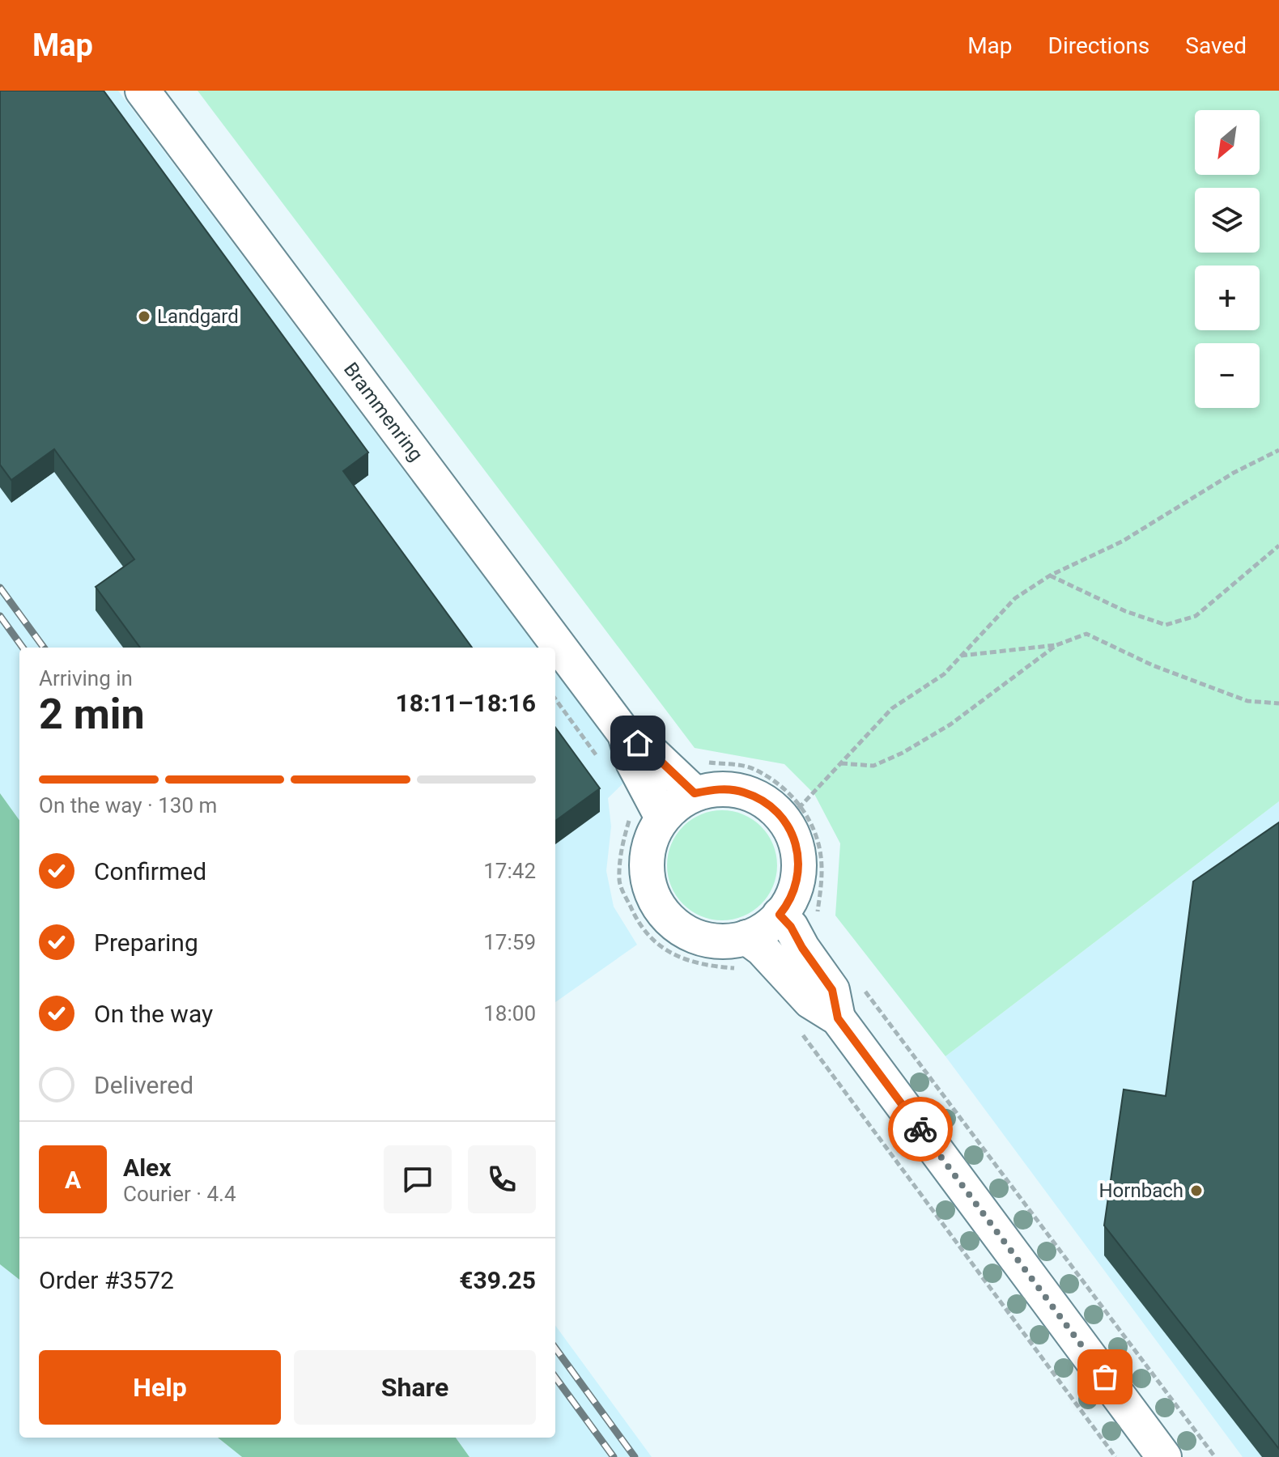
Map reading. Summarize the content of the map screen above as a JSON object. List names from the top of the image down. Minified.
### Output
{"streets":{"street":["Brammenring"]},"places":["Landgard","Hornbach"],"north":"bottom left","page":{"header":"Map","nav":["Map","Directions","Saved"],"map_buttons":["+","−"],"heading":["2 min","Arriving in","18:11–18:16"],"panel":["Alex","Courier · 4.4","Order #3572","€39.25"],"bar":"On the way · 130 m","list":[["Confirmed","17:42"],["Preparing","17:59"],["On the way","18:00"],"Delivered"],"round":"A","buttons":["Help","Share"]}}
